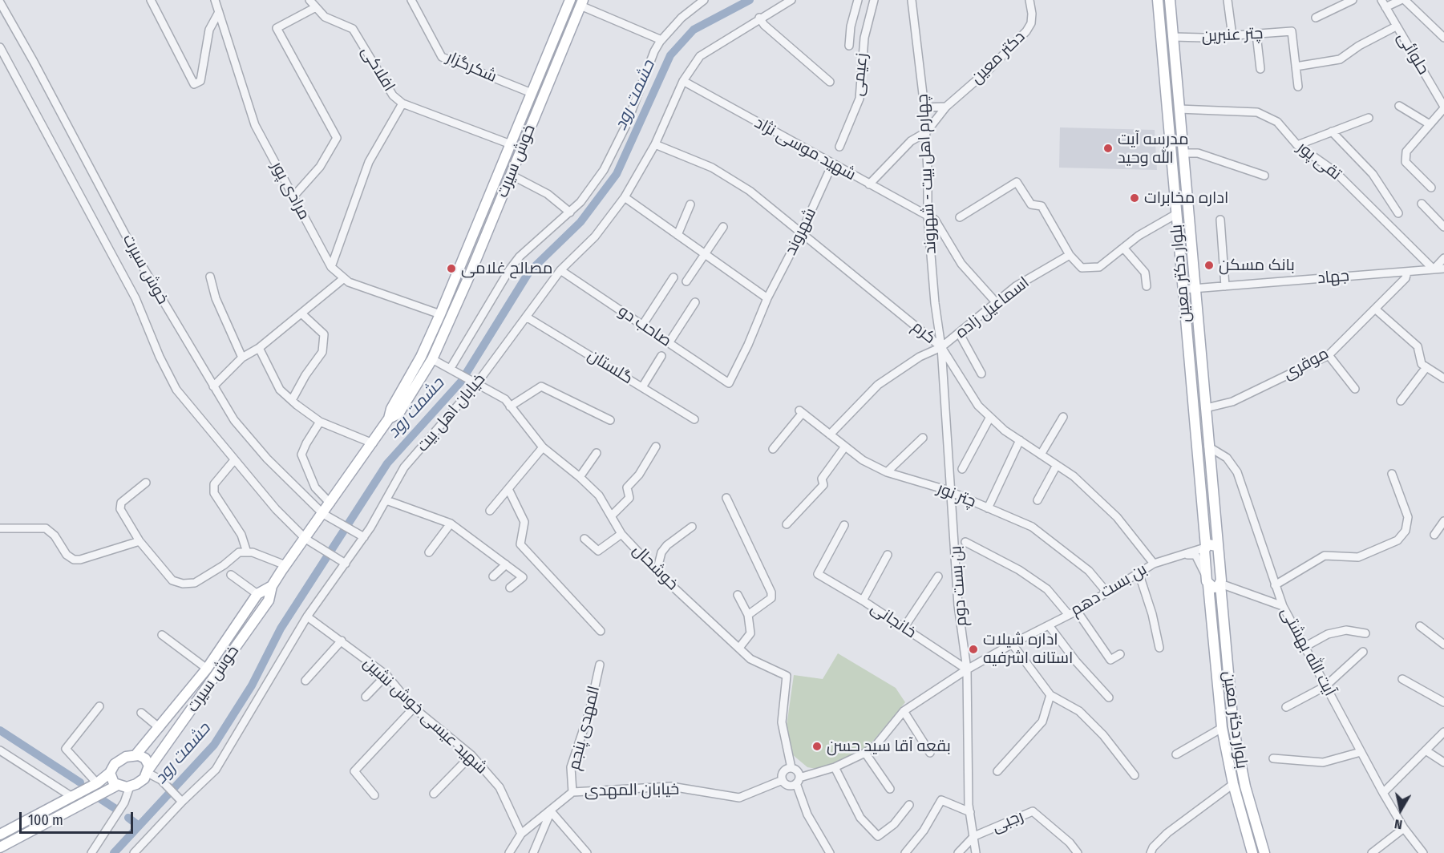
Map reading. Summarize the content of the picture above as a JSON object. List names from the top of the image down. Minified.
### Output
{"streets":{"main road":["خوش سیرت","بلوار دکتر معین"],"street":["چتر عنبرین","حلوائی","دکتر معین","شکرگزار","افلاکی","زعیمی","شهید موسی نژاد","تقی پور","چهارم اهل بیت - شهروند","مرادی پور","شهروند","جهاد","اسماعیل زاده","صاحب دو","کرم","موقری","گلستان","خیابان اهل بیت","چتر نور","خوشحال","بن بست دوم","بن بست دهم","خانجانی","آیت الله بهشتی","شهید عیسی خوش نشین","المهدی پنجم","خيابان المهدی","رجبی"]},"crossings":[["چتر عنبرین","بلوار دکتر معین"],["دکتر معین","شهید موسی نژاد"],["دکتر معین","چهارم اهل بیت - شهروند"],["شکرگزار","خوش سیرت"],["افلاکی","خوش سیرت"],["شهید موسی نژاد","چهارم اهل بیت - شهروند"],["شهید موسی نژاد","شهروند"],["شهید موسی نژاد","اسماعیل زاده"],["شهید موسی نژاد","خیابان اهل بیت"],["خوش سیرت","مرادی پور"],["خوش سیرت","خوشحال"],["تقی پور","بلوار دکتر معین"],["تقی پور","جهاد"],["چهارم اهل بیت - شهروند","اسماعیل زاده"],["چهارم اهل بیت - شهروند","کرم"],["چهارم اهل بیت - شهروند","بن بست دوم"],["شهروند","صاحب دو"],["شهروند","کرم"],["بلوار دکتر معین","جهاد"],["بلوار دکتر معین","موقری"],["بلوار دکتر معین","بن بست دهم"],["بلوار دکتر معین","آیت الله بهشتی"],["جهاد","موقری"],["اسماعیل زاده","کرم"],["اسماعیل زاده","چتر نور"],["اسماعیل زاده","بن بست دوم"],["صاحب دو","خیابان اهل بیت"],["کرم","خیابان اهل بیت"],["کرم","بن بست دوم"],["کرم","بن بست دهم"],["گلستان","خیابان اهل بیت"],["خیابان اهل بیت","خوشحال"],["خیابان اهل بیت","شهید عیسی خوش نشین"],["چتر نور","بن بست دوم"],["چتر نور","بن بست دهم"],["خوشحال","بن بست دهم"],["خوشحال","خيابان المهدی"],["بن بست دوم","بن بست دهم"],["بن بست دوم","خانجانی"],["بن بست دوم","رجبی"],["بن بست دهم","خانجانی"],["بن بست دهم","خيابان المهدی"],["شهید عیسی خوش نشین","خيابان المهدی"],["المهدی پنجم","خيابان المهدی"]],"water":["حشمت رود"],"places":["مدرسه آیت الله وحید","اداره مخابرات","بانک مسکن","مصالح غلامی","اداره شیلات استانه اشرفیه","بقعه آقا سید حسن"],"scale_bar":"100 m","north":"bottom"}
